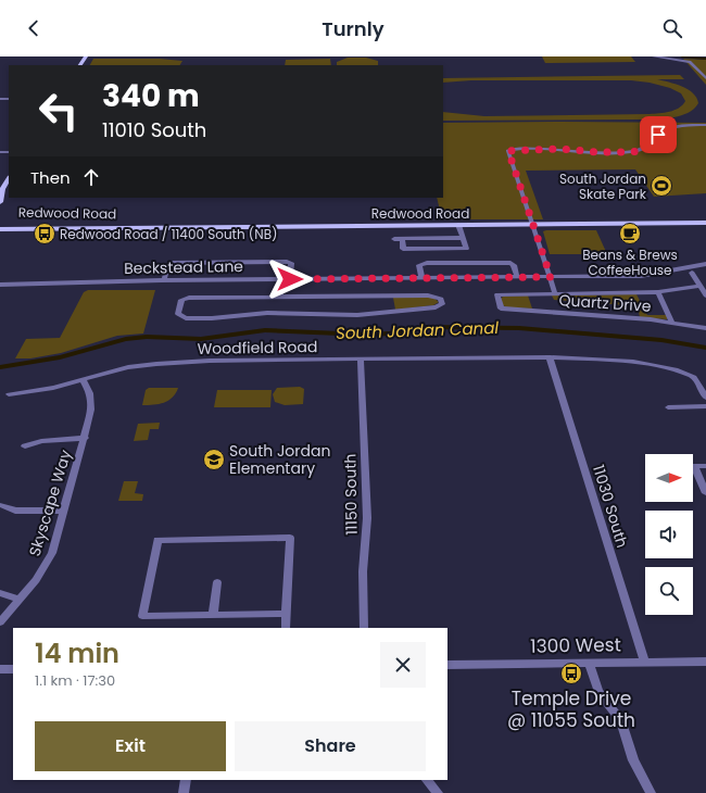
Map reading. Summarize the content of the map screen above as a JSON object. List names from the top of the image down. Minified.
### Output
{"streets":{"main road":["Redwood Road"],"street":["Beckstead Lane","Quartz Drive","Woodfield Road","11150 South","Skyscape Way","11030 South","1300 West"]},"crossings":[["Woodfield Road","11150 South"],["Woodfield Road","Skyscape Way"],["Woodfield Road","11030 South"],["11030 South","1300 West"]],"water":["South Jordan Canal"],"places":{"sports":["South Jordan Skate Park"],"bus stop":["Redwood Road / 11400 South (NB)","Temple Drive @ 11055 South"],"cafe":["Beans & Brews CoffeeHouse"],"school or university":["South Jordan Elementary"]},"north":"right","page":{"header":"Turnly","turn":["340 m","11010 South"],"then":"Then","heading":["14 min","1.1 km · 17:30"],"buttons":["Exit","Share"]}}
